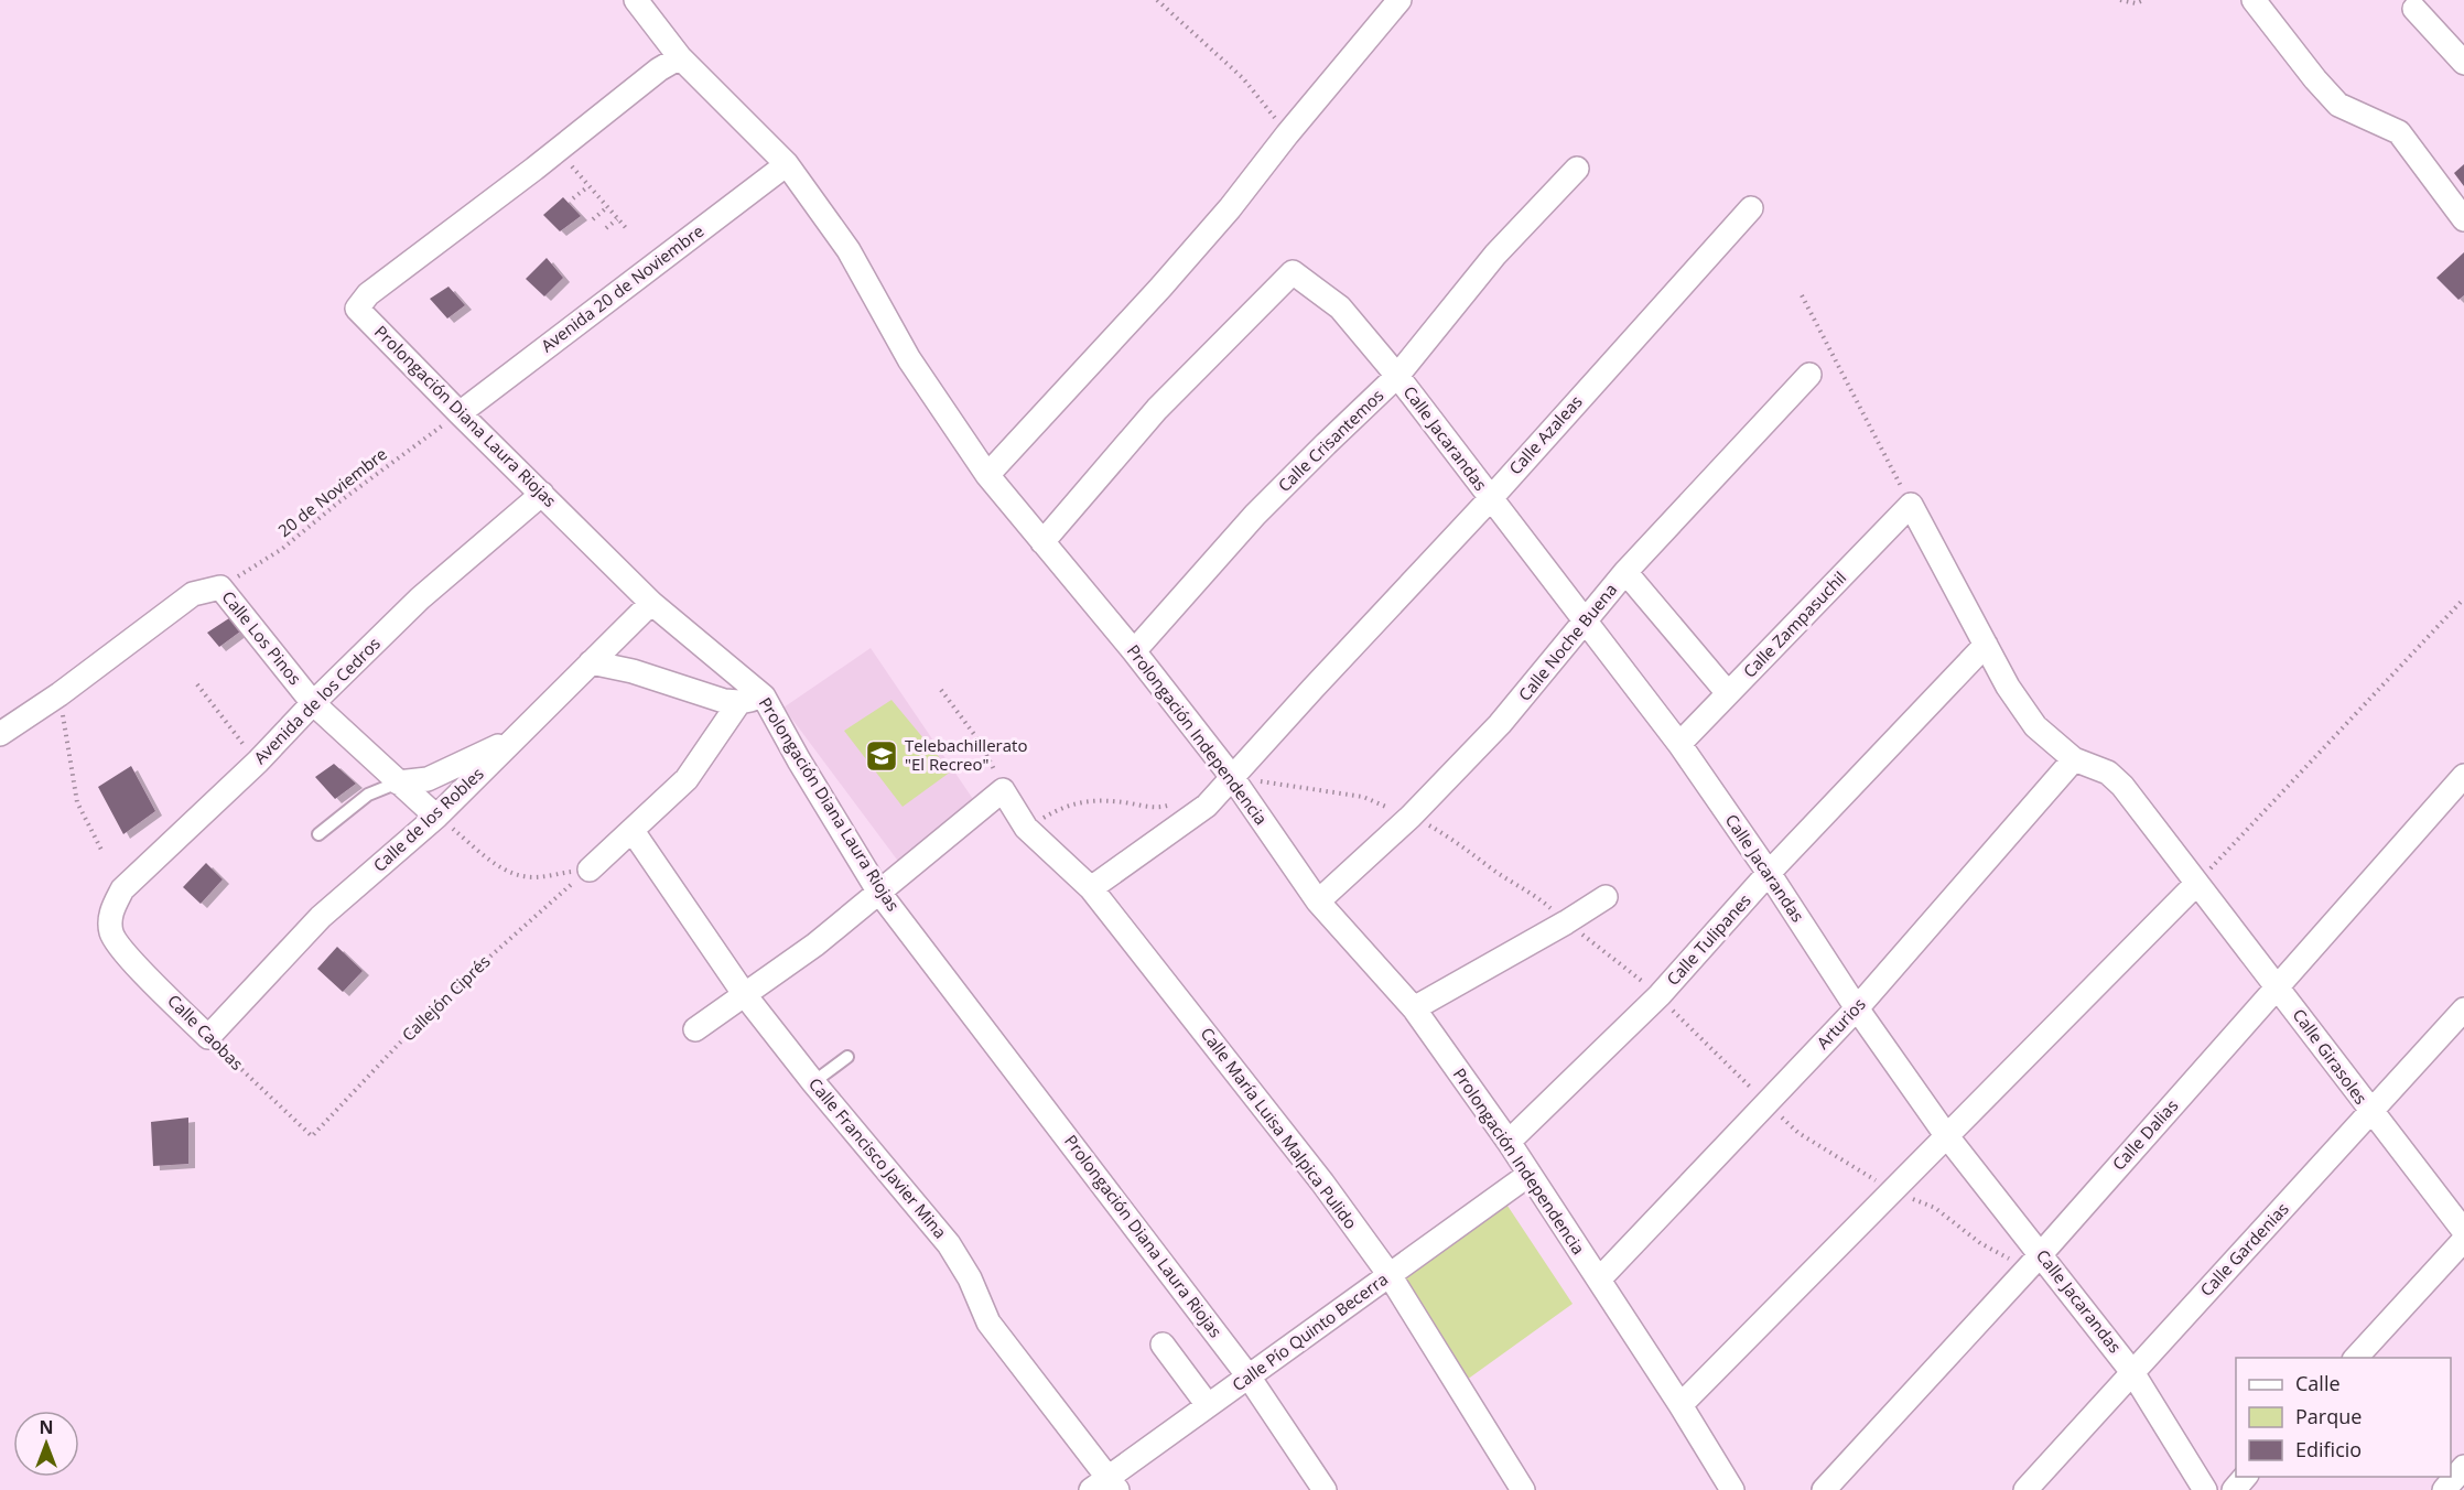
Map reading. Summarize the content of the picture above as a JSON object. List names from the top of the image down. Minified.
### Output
{"streets":{"street":["Avenida 20 de Noviembre","Prolongación Diana Laura Riojas","Calle Azaleas","Calle Jacarandas","Calle Crisantemos","Calle Zampasuchil","Calle Los Pinos","Calle Noche Buena","Avenida de los Cedros","Prolongación Independencia","Calle de los Robles","Calle Tulipanes","Arturios","Calle Caobas","Calle Girasoles","Calle María Luisa Malpica Pulido","Calle Dalias","Calle Francisco Javier Mina","Calle Gardenias","Calle Pío Quinto Becerra"],"path":["20 de Noviembre","Callejón Ciprés"]},"crossings":[["Avenida 20 de Noviembre","Prolongación Diana Laura Riojas"],["Avenida 20 de Noviembre","20 de Noviembre"],["Avenida 20 de Noviembre","Prolongación Independencia"],["Prolongación Diana Laura Riojas","20 de Noviembre"],["Prolongación Diana Laura Riojas","Avenida de los Cedros"],["Prolongación Diana Laura Riojas","Prolongación Independencia"],["Prolongación Diana Laura Riojas","Calle de los Robles"],["Prolongación Diana Laura Riojas","Calle Pío Quinto Becerra"],["Calle Azaleas","Calle Jacarandas"],["Calle Azaleas","Prolongación Independencia"],["Calle Azaleas","Calle María Luisa Malpica Pulido"],["Calle Jacarandas","Calle Crisantemos"],["Calle Jacarandas","Calle Zampasuchil"],["Calle Jacarandas","Calle Noche Buena"],["Calle Jacarandas","Prolongación Independencia"],["Calle Jacarandas","Calle Tulipanes"],["Calle Jacarandas","Arturios"],["Calle Jacarandas","Calle Dalias"],["Calle Jacarandas","Calle Gardenias"],["Calle Crisantemos","Prolongación Independencia"],["20 de Noviembre","Calle Los Pinos"],["Calle Los Pinos","Avenida de los Cedros"],["Calle Los Pinos","Calle de los Robles"],["Calle Noche Buena","Prolongación Independencia"],["Avenida de los Cedros","Calle Caobas"],["Prolongación Independencia","Calle Tulipanes"],["Prolongación Independencia","Arturios"],["Prolongación Independencia","Calle Pío Quinto Becerra"],["Calle de los Robles","Calle Caobas"],["Callejón Ciprés","Calle Caobas"],["Arturios","Calle Girasoles"],["Calle Girasoles","Calle Dalias"],["Calle Girasoles","Calle Gardenias"],["Calle María Luisa Malpica Pulido","Calle Pío Quinto Becerra"],["Calle Francisco Javier Mina","Calle Pío Quinto Becerra"]],"places":{"school or university":["Telebachillerato \"El Recreo\""]},"legend":["Calle","Parque","Edificio"],"north":"top"}
